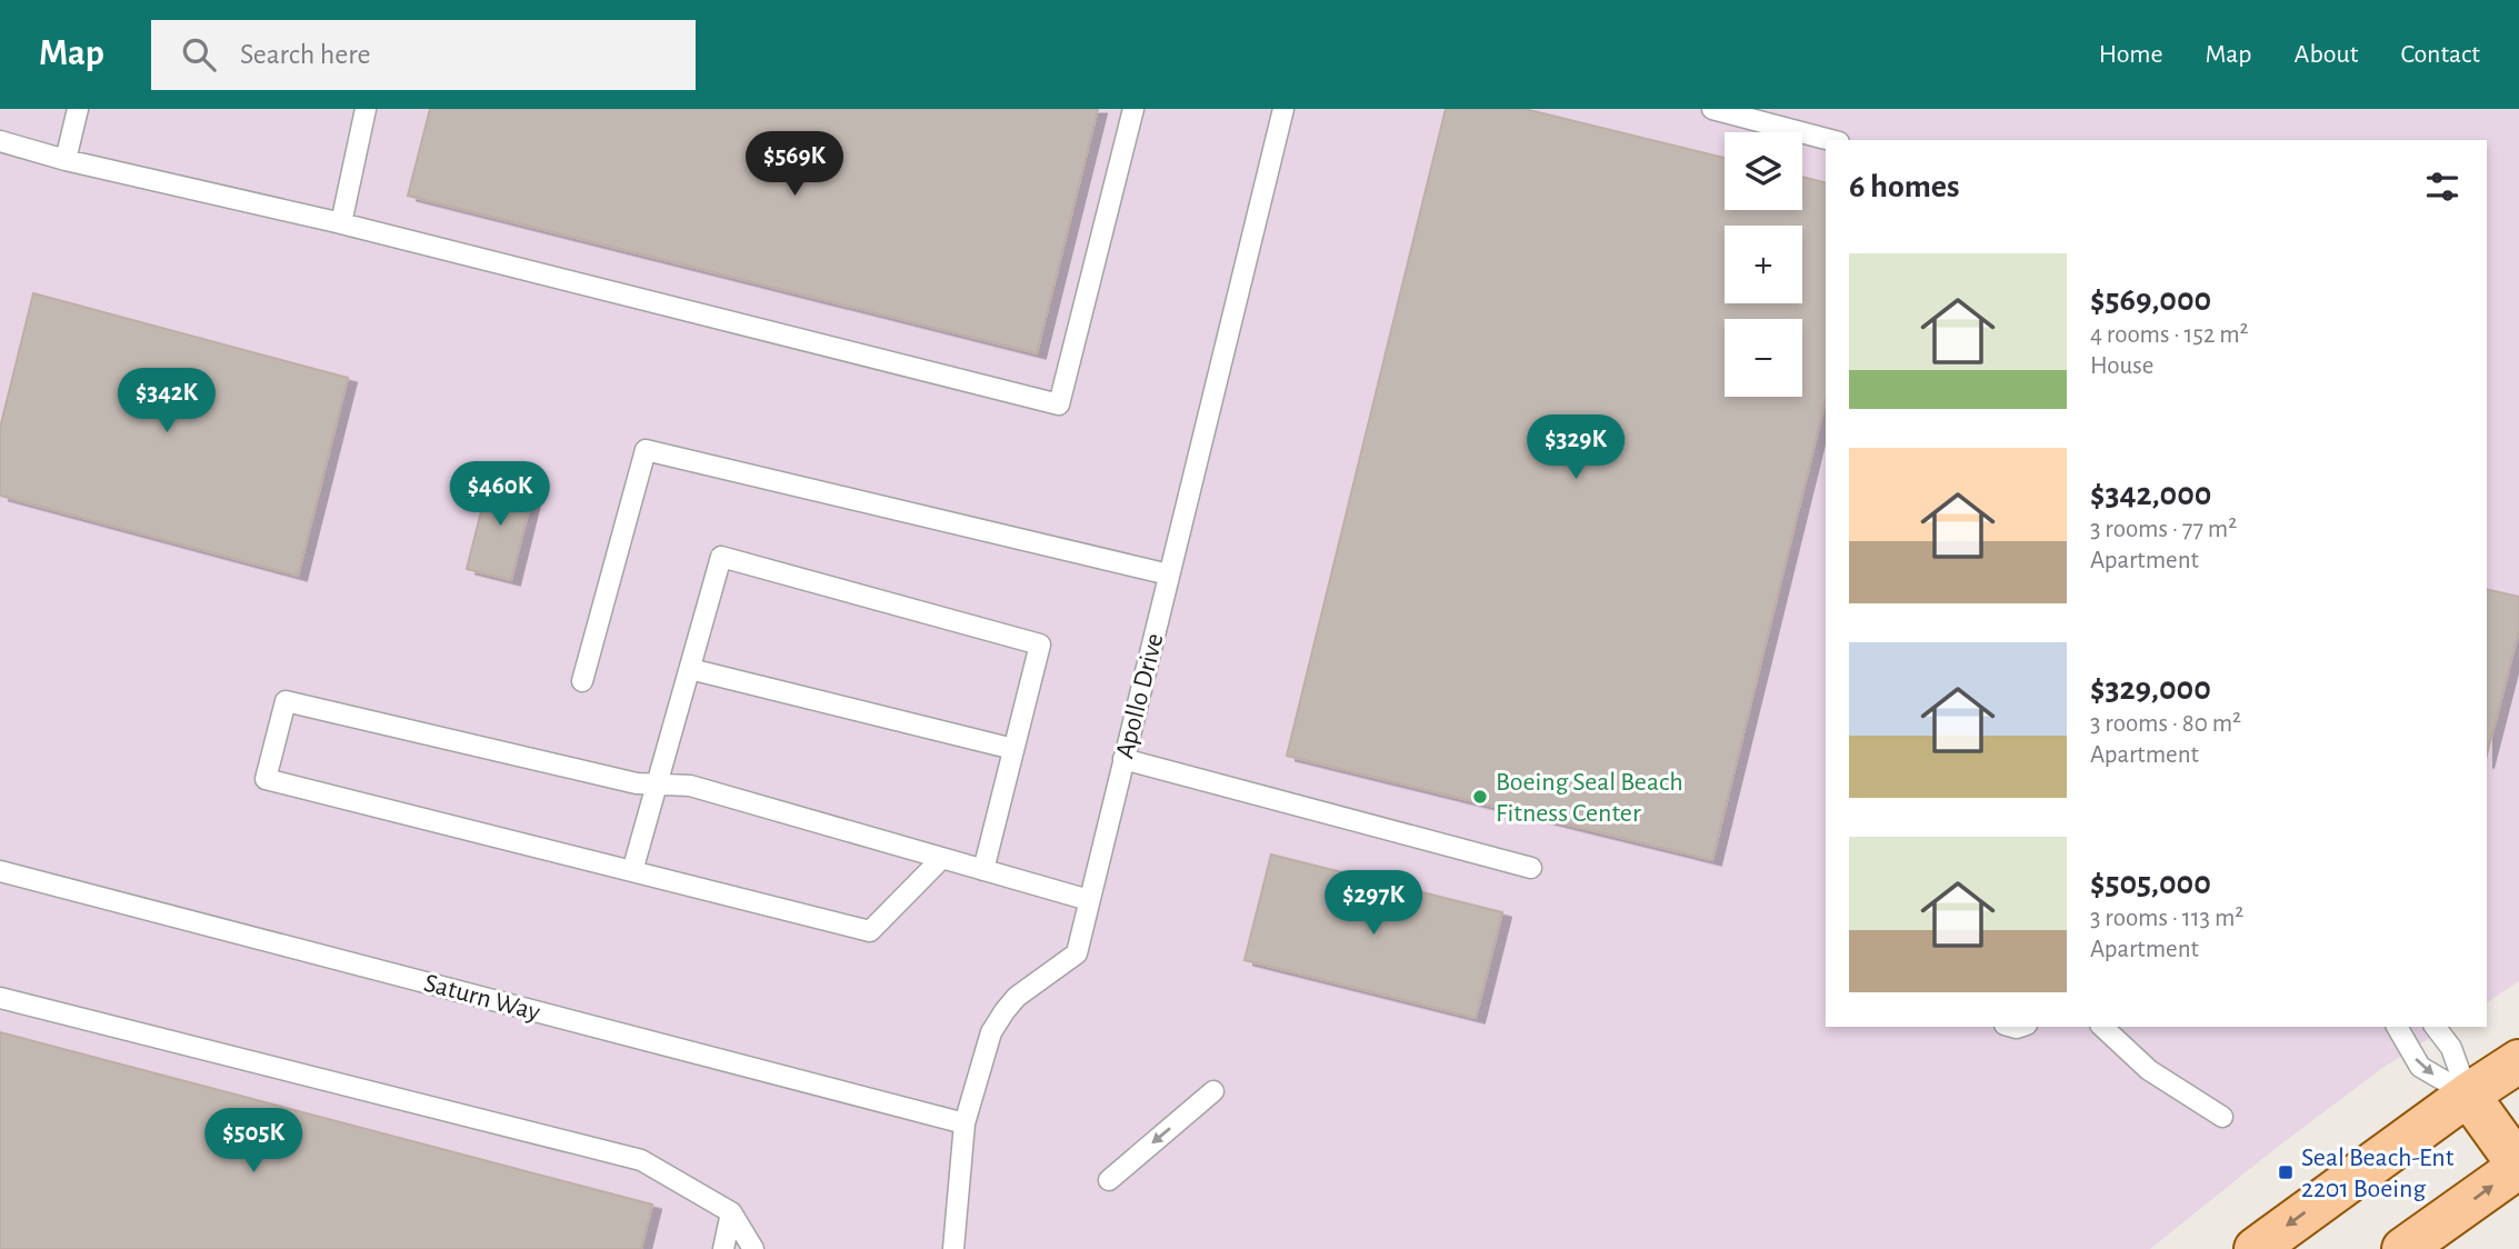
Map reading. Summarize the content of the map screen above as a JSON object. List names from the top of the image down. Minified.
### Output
{"streets":{"lane":["Apollo Drive","Saturn Way"]},"crossings":[["Apollo Drive","Saturn Way"]],"places":{"other":["Boeing Seal Beach Fitness Center"],"transit":["Seal Beach-Ent 2201 Boeing"]},"page":{"header":"Map","search":"Search here","nav":["Home","Map","About","Contact"],"price":["$569K","$342K","$329K","$460K","$297K","$505K"],"map_buttons":["+","−"],"heading":"6 homes","list":[{"name":"$569,000","note":"4 rooms · 152 m² · House"},{"name":"$342,000","note":"3 rooms · 77 m² · Apartment"},{"name":"$329,000","note":"3 rooms · 80 m² · Apartment"},{"name":"$505,000","note":"3 rooms · 113 m² · Apartment"}]}}
